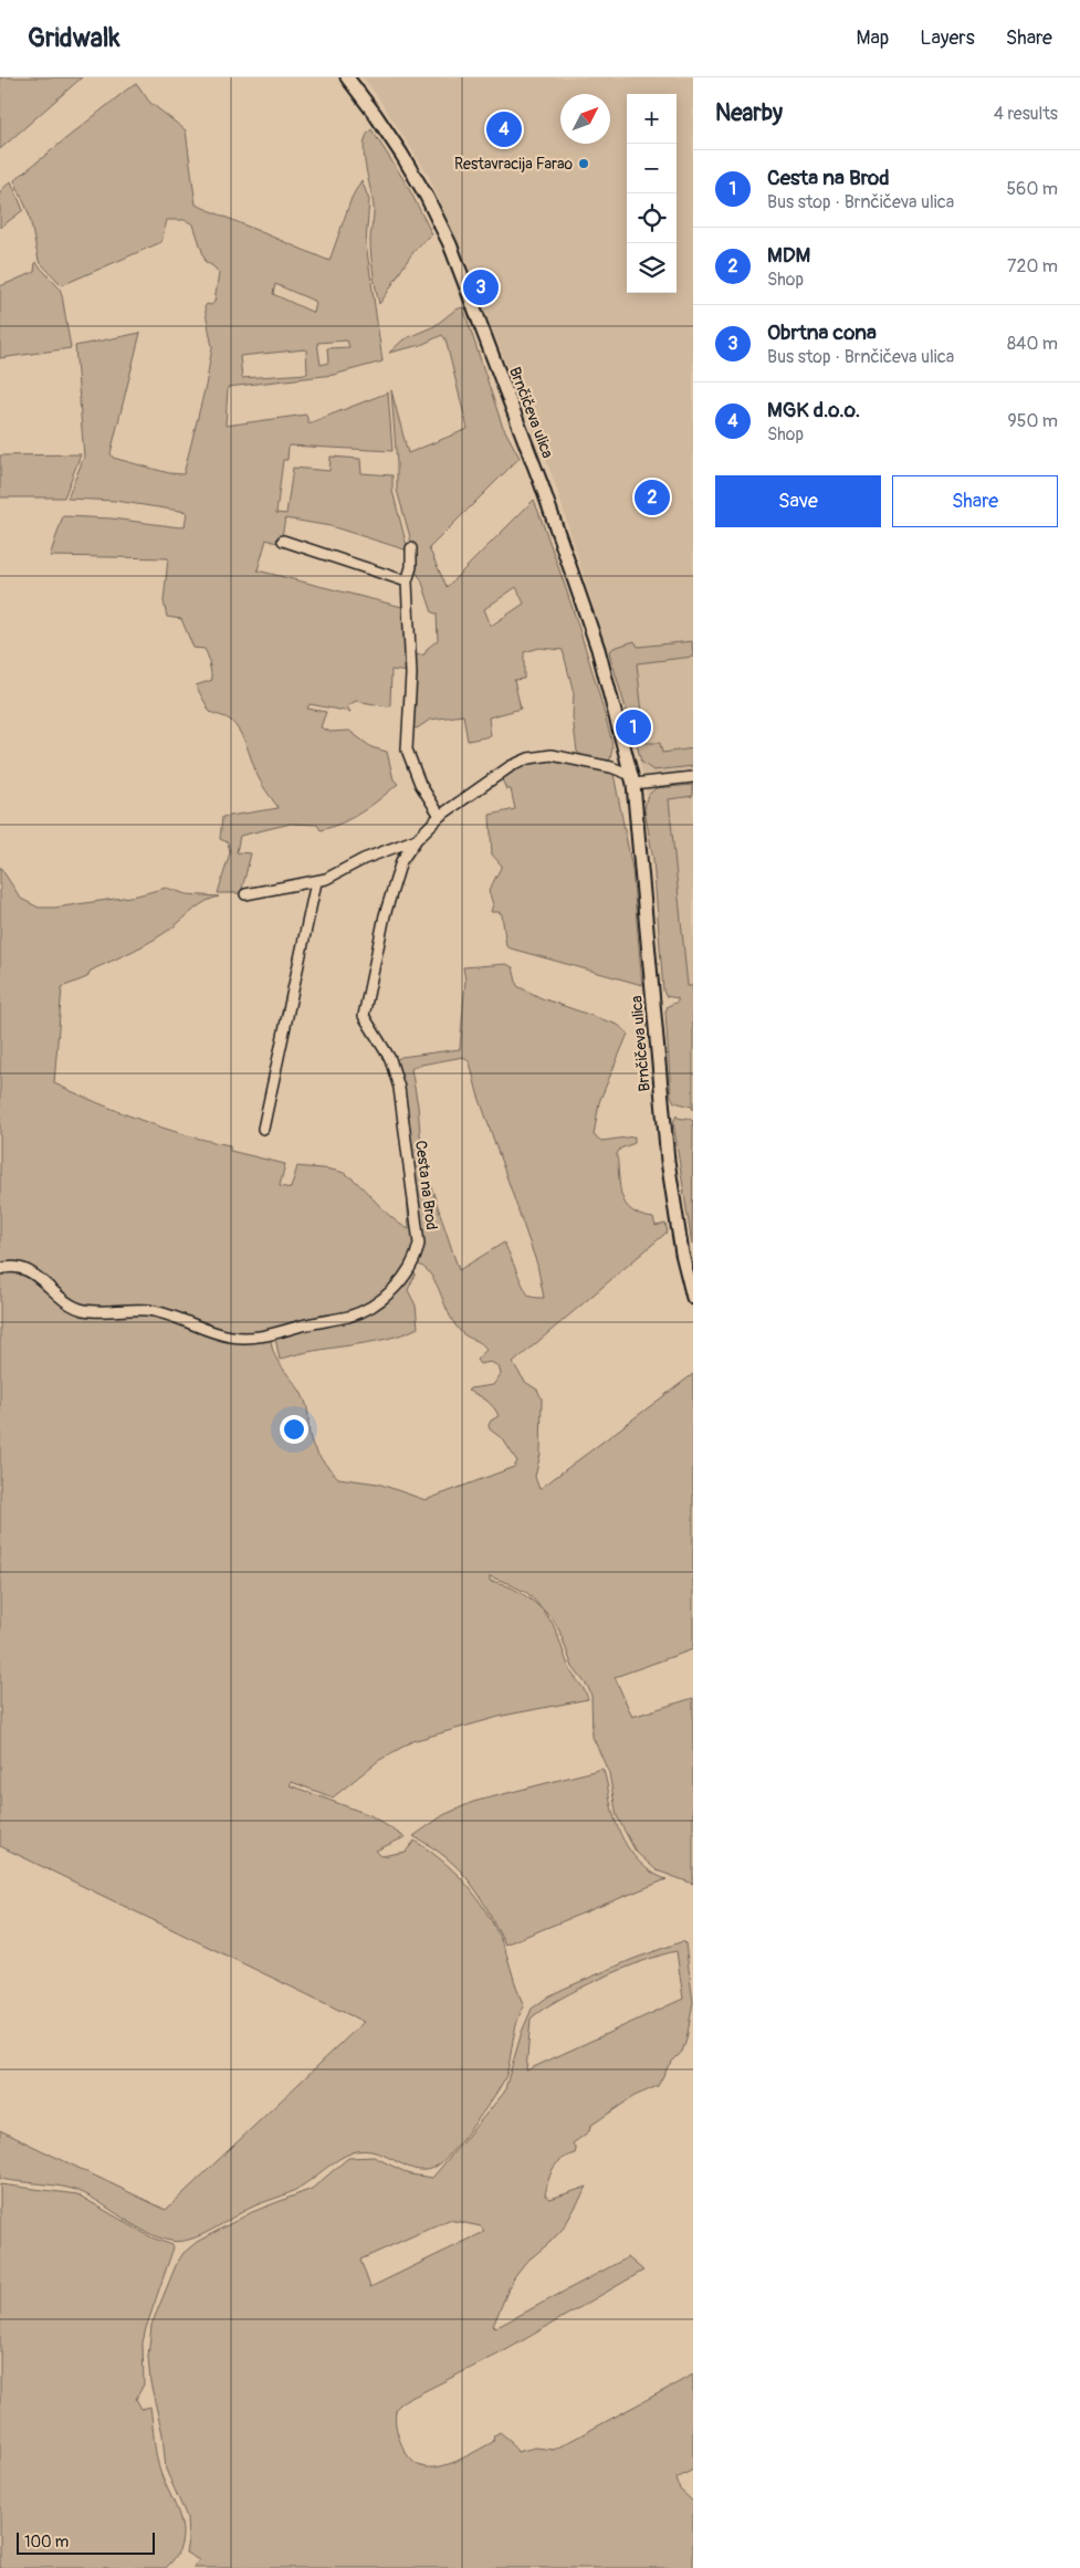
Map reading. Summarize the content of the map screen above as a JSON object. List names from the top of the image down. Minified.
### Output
{"streets":{"street":["Brnčičeva ulica","Cesta na Brod"]},"crossings":[["Brnčičeva ulica","Cesta na Brod"]],"places":["Restavracija Farao"],"scale_bar":"100 m","north":"top right","page":{"header":"Gridwalk","nav":["Map","Layers","Share"],"heading":["Nearby","4 results"],"map_buttons":["+","−"],"pins":["4","3","2","1"],"list":[{"mark":"1","name":"Cesta na Brod","note":"Bus stop · Brnčičeva ulica","value":"560 m"},{"mark":"2","name":"MDM","note":"Shop","value":"720 m"},{"mark":"3","name":"Obrtna cona","note":"Bus stop · Brnčičeva ulica","value":"840 m"},{"mark":"4","name":"MGK d.o.o.","note":"Shop","value":"950 m"}],"buttons":["Save","Share"],"scale":"100 m"}}
